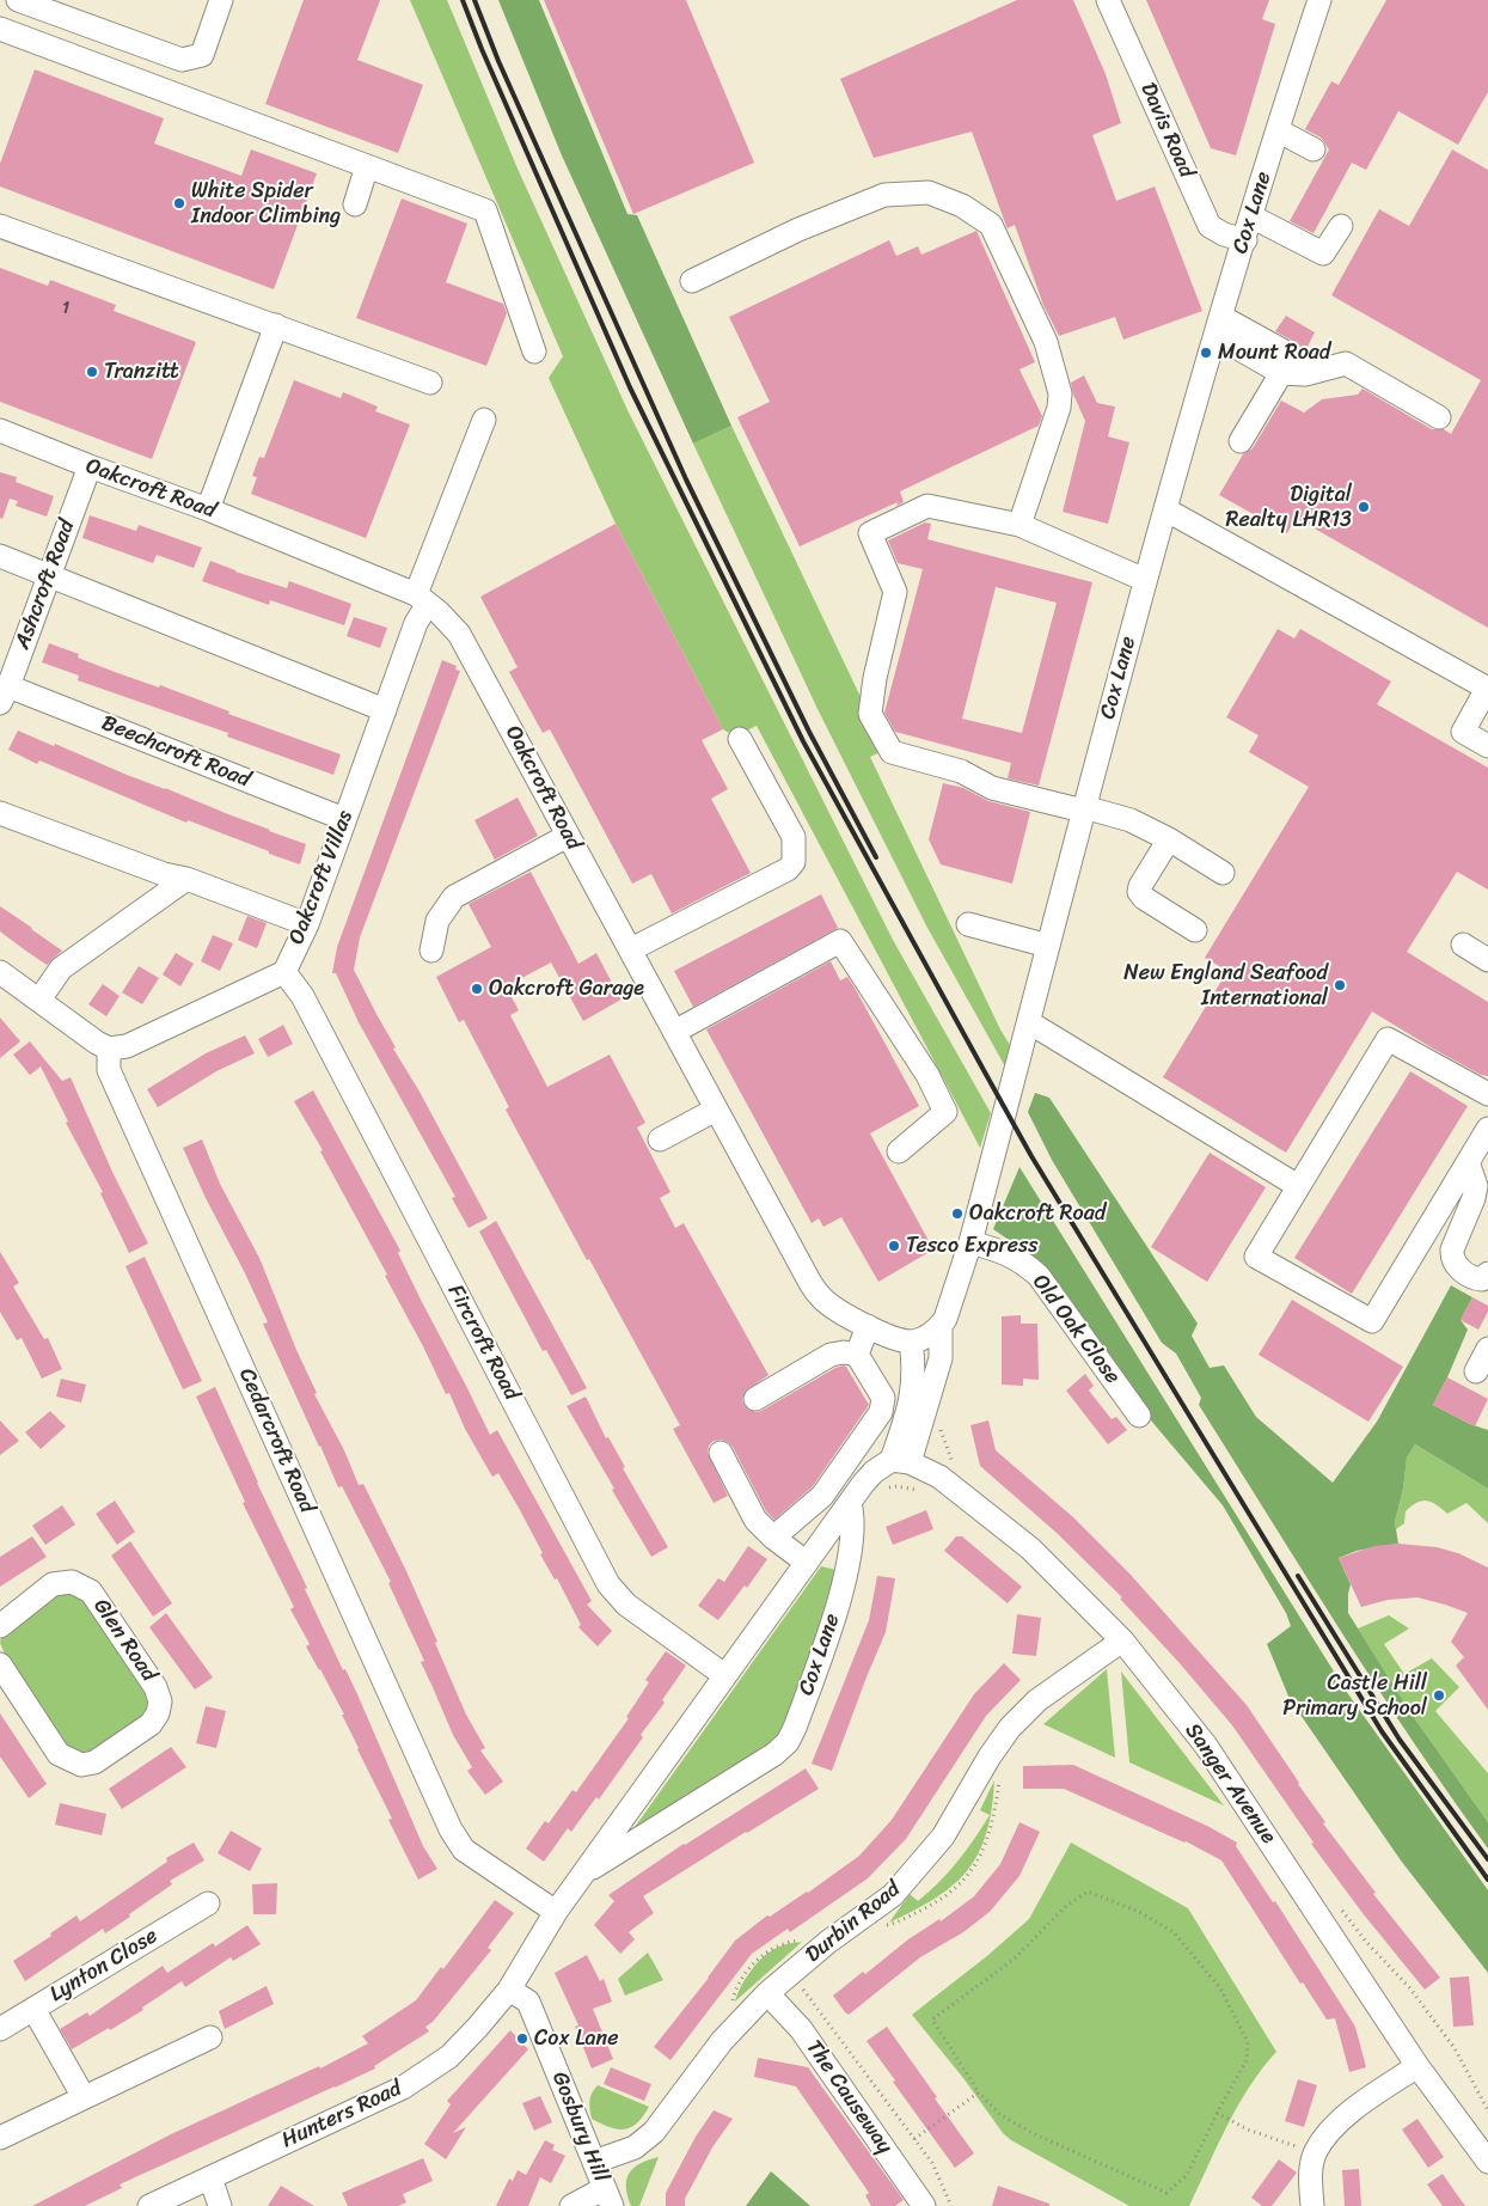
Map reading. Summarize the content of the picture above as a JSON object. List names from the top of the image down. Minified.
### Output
{"streets":{"street":["Davis Road","Cox Lane","Oakcroft Road","Ashcroft Road","Beechcroft Road","Oakcroft Villas","Old Oak Close","Fircroft Road","Cedarcroft Road","Glen Road","Sanger Avenue","Durbin Road","Lynton Close","The Causeway","Hunters Road","Gosbury Hill"]},"crossings":[["Davis Road","Cox Lane"],["Cox Lane","Oakcroft Road"],["Cox Lane","Old Oak Close"],["Cox Lane","Fircroft Road"],["Cox Lane","Cedarcroft Road"],["Cox Lane","Sanger Avenue"],["Cox Lane","Hunters Road"],["Cox Lane","Gosbury Hill"],["Oakcroft Road","Ashcroft Road"],["Oakcroft Road","Oakcroft Villas"],["Ashcroft Road","Beechcroft Road"],["Beechcroft Road","Oakcroft Villas"],["Oakcroft Villas","Fircroft Road"],["Oakcroft Villas","Cedarcroft Road"],["Sanger Avenue","Durbin Road"],["Durbin Road","The Causeway"],["Durbin Road","Gosbury Hill"],["Hunters Road","Gosbury Hill"]],"places":["White Spider Indoor Climbing","Mount Road","Tranzitt","Digital Realty LHR13","New England Seafood International","Oakcroft Garage","Oakcroft Road","Tesco Express","Castle Hill Primary School","Cox Lane"],"house_numbers":["1"]}
